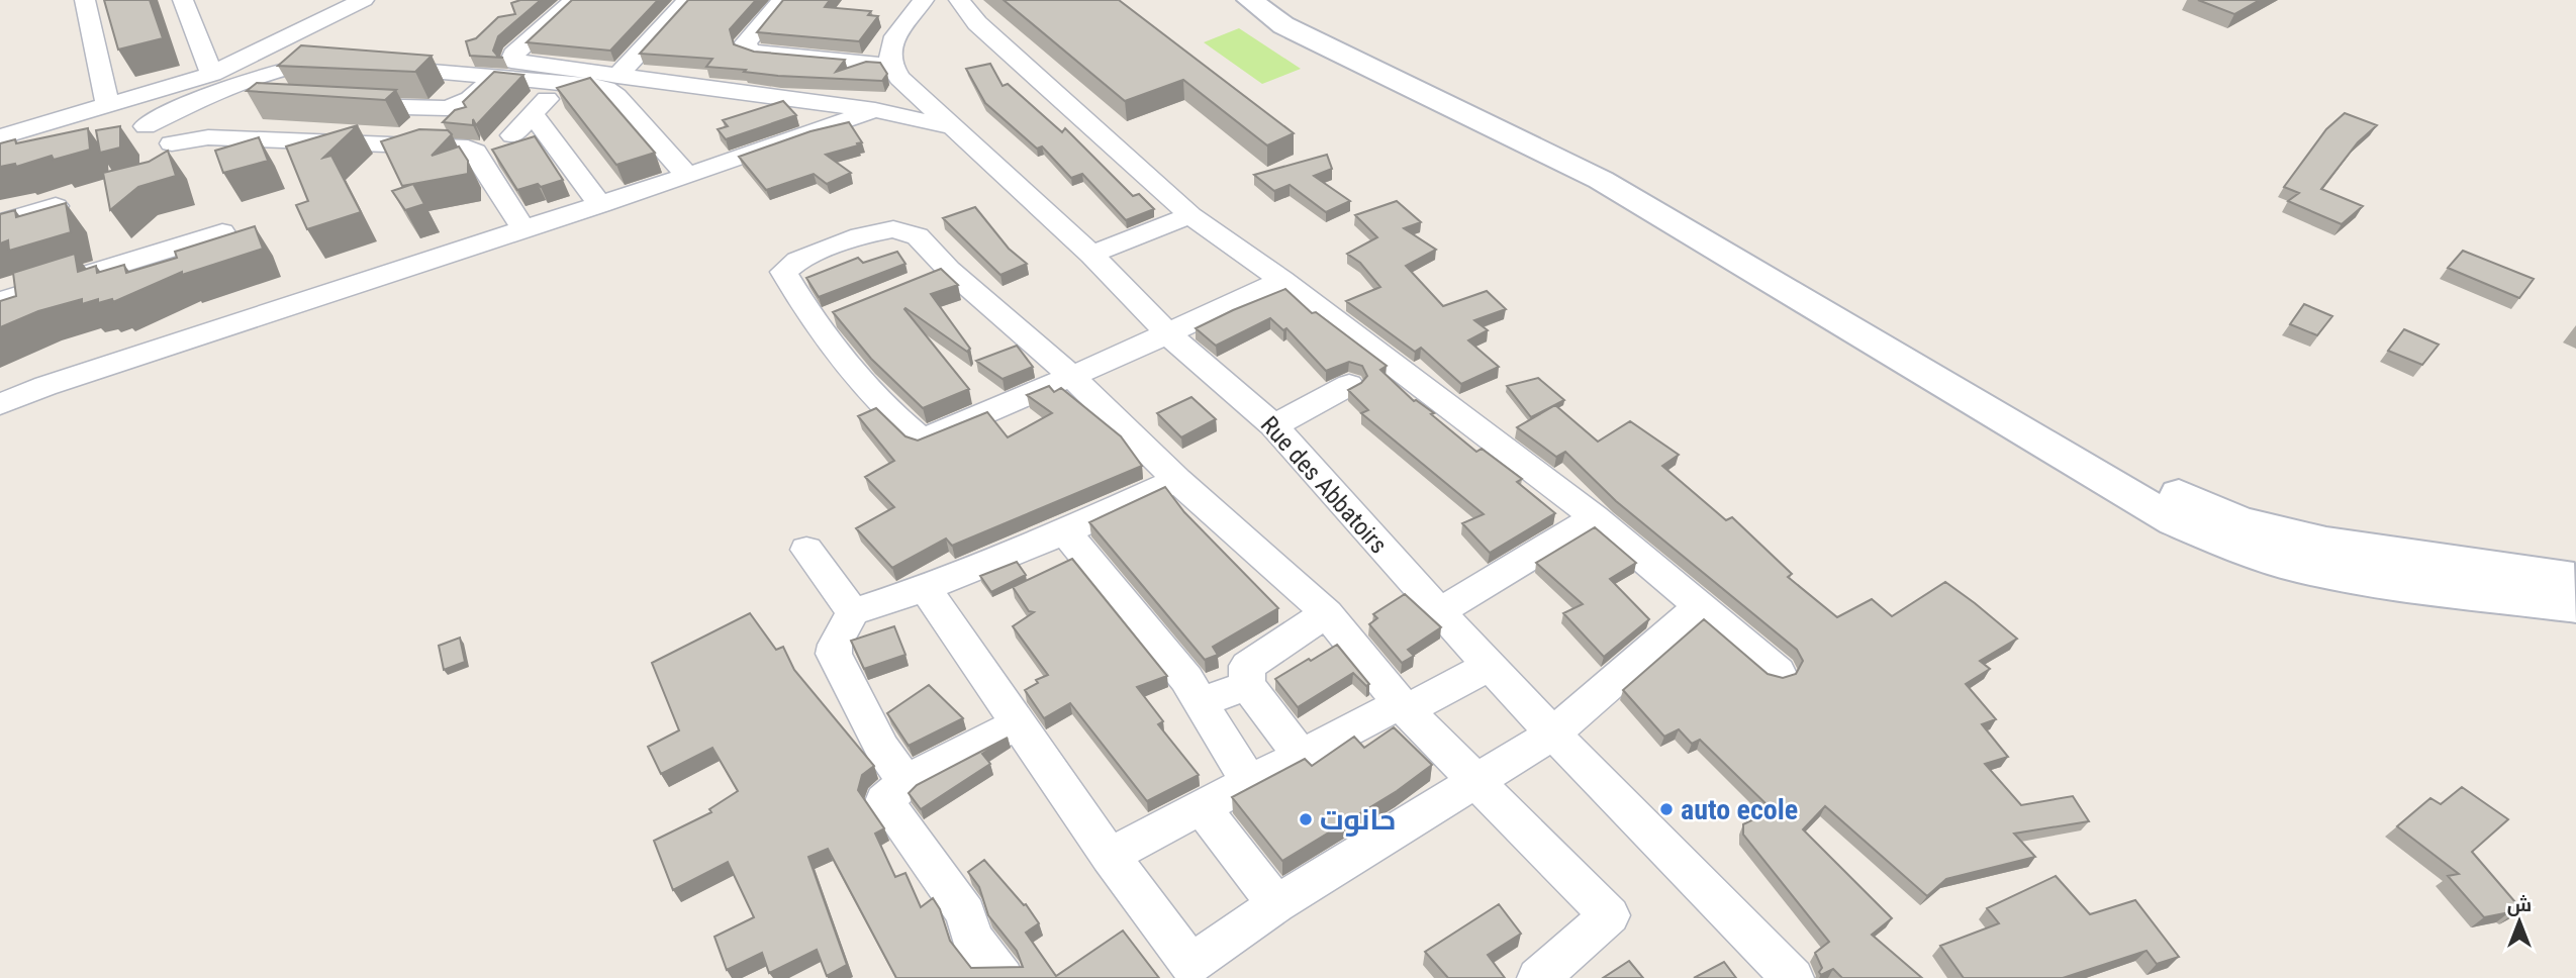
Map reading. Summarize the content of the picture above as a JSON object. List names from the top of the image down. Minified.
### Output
{"streets":{"street":["Rue des Abbatoirs"]},"places":["auto ecole","حانوت"],"north":"top"}
